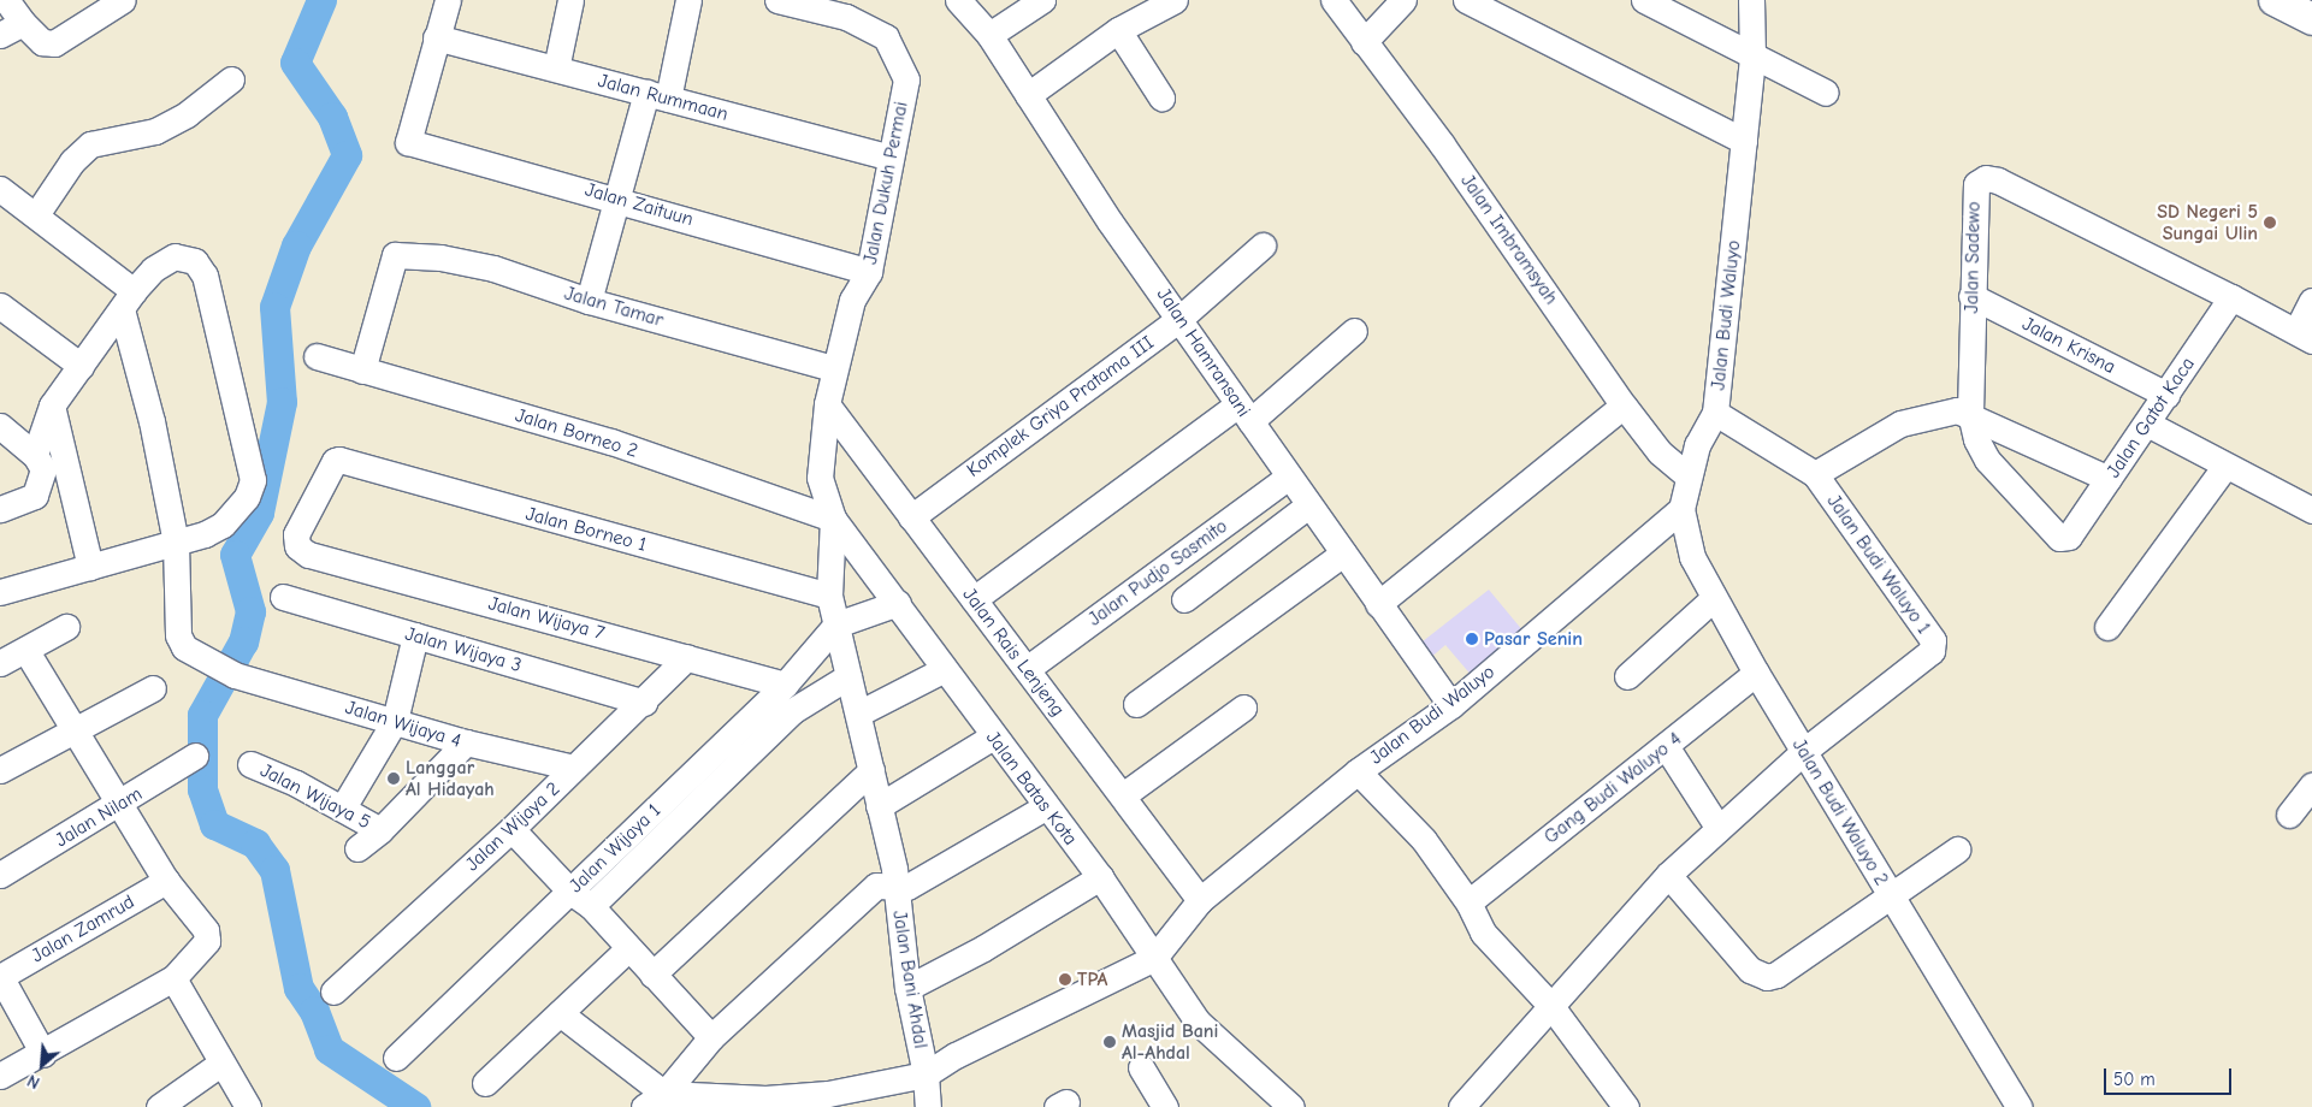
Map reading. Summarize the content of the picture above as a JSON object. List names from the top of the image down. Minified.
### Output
{"streets":{"street":["Jalan Rummaan","Jalan Dukuh Permai","Jalan Zaituun","Jalan Imbramsyah","Jalan Sadewo","Jalan Tamar","Jalan Budi Waluyo","Jalan Krisna","Jalan Hamransani","Komplek Griya Pratama III","Jalan Gatot Kaca","Jalan Borneo 2","Jalan Borneo 1","Jalan Budi Waluyo 1","Jalan Pudjo Sasmito","Jalan Wijaya 7","Jalan Wijaya 3","Jalan Rais Lenjeng","Jalan Wijaya 4","Jalan Batas Kota","Gang Budi Waluyo 4","Jalan Wijaya 5","Jalan Budi Waluyo 2","Jalan Nilam","Jalan Wijaya 2","Jalan Wijaya 1","Jalan Zamrud","Jalan Bani Ahdal"]},"crossings":[["Jalan Rummaan","Jalan Dukuh Permai"],["Jalan Rummaan","Jalan Zaituun"],["Jalan Dukuh Permai","Jalan Zaituun"],["Jalan Dukuh Permai","Jalan Tamar"],["Jalan Dukuh Permai","Jalan Rais Lenjeng"],["Jalan Dukuh Permai","Jalan Batas Kota"],["Jalan Imbramsyah","Jalan Budi Waluyo"],["Jalan Sadewo","Jalan Krisna"],["Jalan Sadewo","Jalan Gatot Kaca"],["Jalan Sadewo","Jalan Budi Waluyo 1"],["Jalan Tamar","Jalan Borneo 2"],["Jalan Budi Waluyo","Jalan Hamransani"],["Jalan Budi Waluyo","Jalan Budi Waluyo 1"],["Jalan Budi Waluyo","Jalan Rais Lenjeng"],["Jalan Budi Waluyo","Jalan Batas Kota"],["Jalan Budi Waluyo","Jalan Budi Waluyo 2"],["Jalan Budi Waluyo","Jalan Bani Ahdal"],["Jalan Krisna","Jalan Gatot Kaca"],["Jalan Hamransani","Komplek Griya Pratama III"],["Jalan Hamransani","Jalan Pudjo Sasmito"],["Komplek Griya Pratama III","Jalan Rais Lenjeng"],["Jalan Borneo 2","Jalan Batas Kota"],["Jalan Borneo 2","Jalan Bani Ahdal"],["Jalan Borneo 1","Jalan Wijaya 7"],["Jalan Borneo 1","Jalan Bani Ahdal"],["Jalan Budi Waluyo 1","Jalan Budi Waluyo 2"],["Jalan Pudjo Sasmito","Jalan Rais Lenjeng"],["Jalan Wijaya 7","Jalan Wijaya 2"],["Jalan Wijaya 7","Jalan Wijaya 1"],["Jalan Wijaya 3","Jalan Wijaya 2"],["Jalan Wijaya 4","Jalan Wijaya 2"],["Jalan Batas Kota","Jalan Bani Ahdal"],["Gang Budi Waluyo 4","Jalan Budi Waluyo 2"],["Jalan Wijaya 1","Jalan Bani Ahdal"]],"places":["SD Negeri 5 Sungai Ulin","Pasar Senin","Langgar Al Hidayah","TPA","Masjid Bani Al-Ahdal"],"scale_bar":"50 m","north":"bottom left"}
